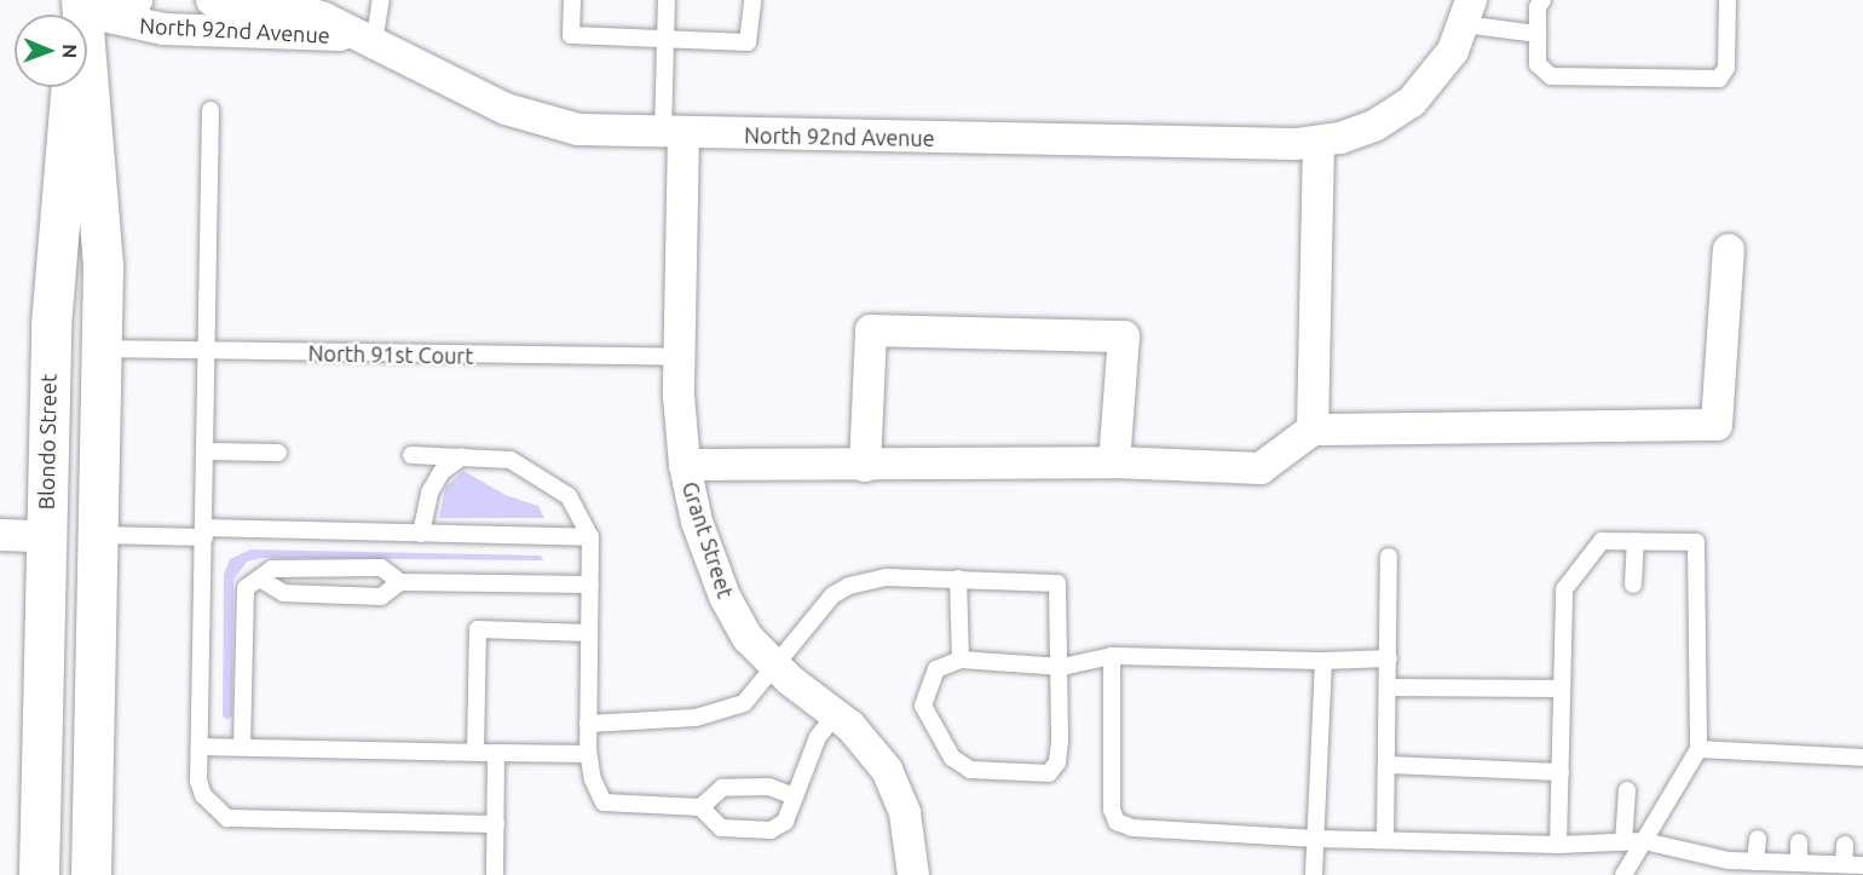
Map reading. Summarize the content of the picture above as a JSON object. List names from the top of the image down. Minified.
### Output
{"streets":{"main road":["Blondo Street"],"street":["North 92nd Avenue","Grant Street"],"lane":["North 91st Court"]},"crossings":[["North 92nd Avenue","Blondo Street"],["North 92nd Avenue","Grant Street"],["North 91st Court","Grant Street"]],"north":"right"}
